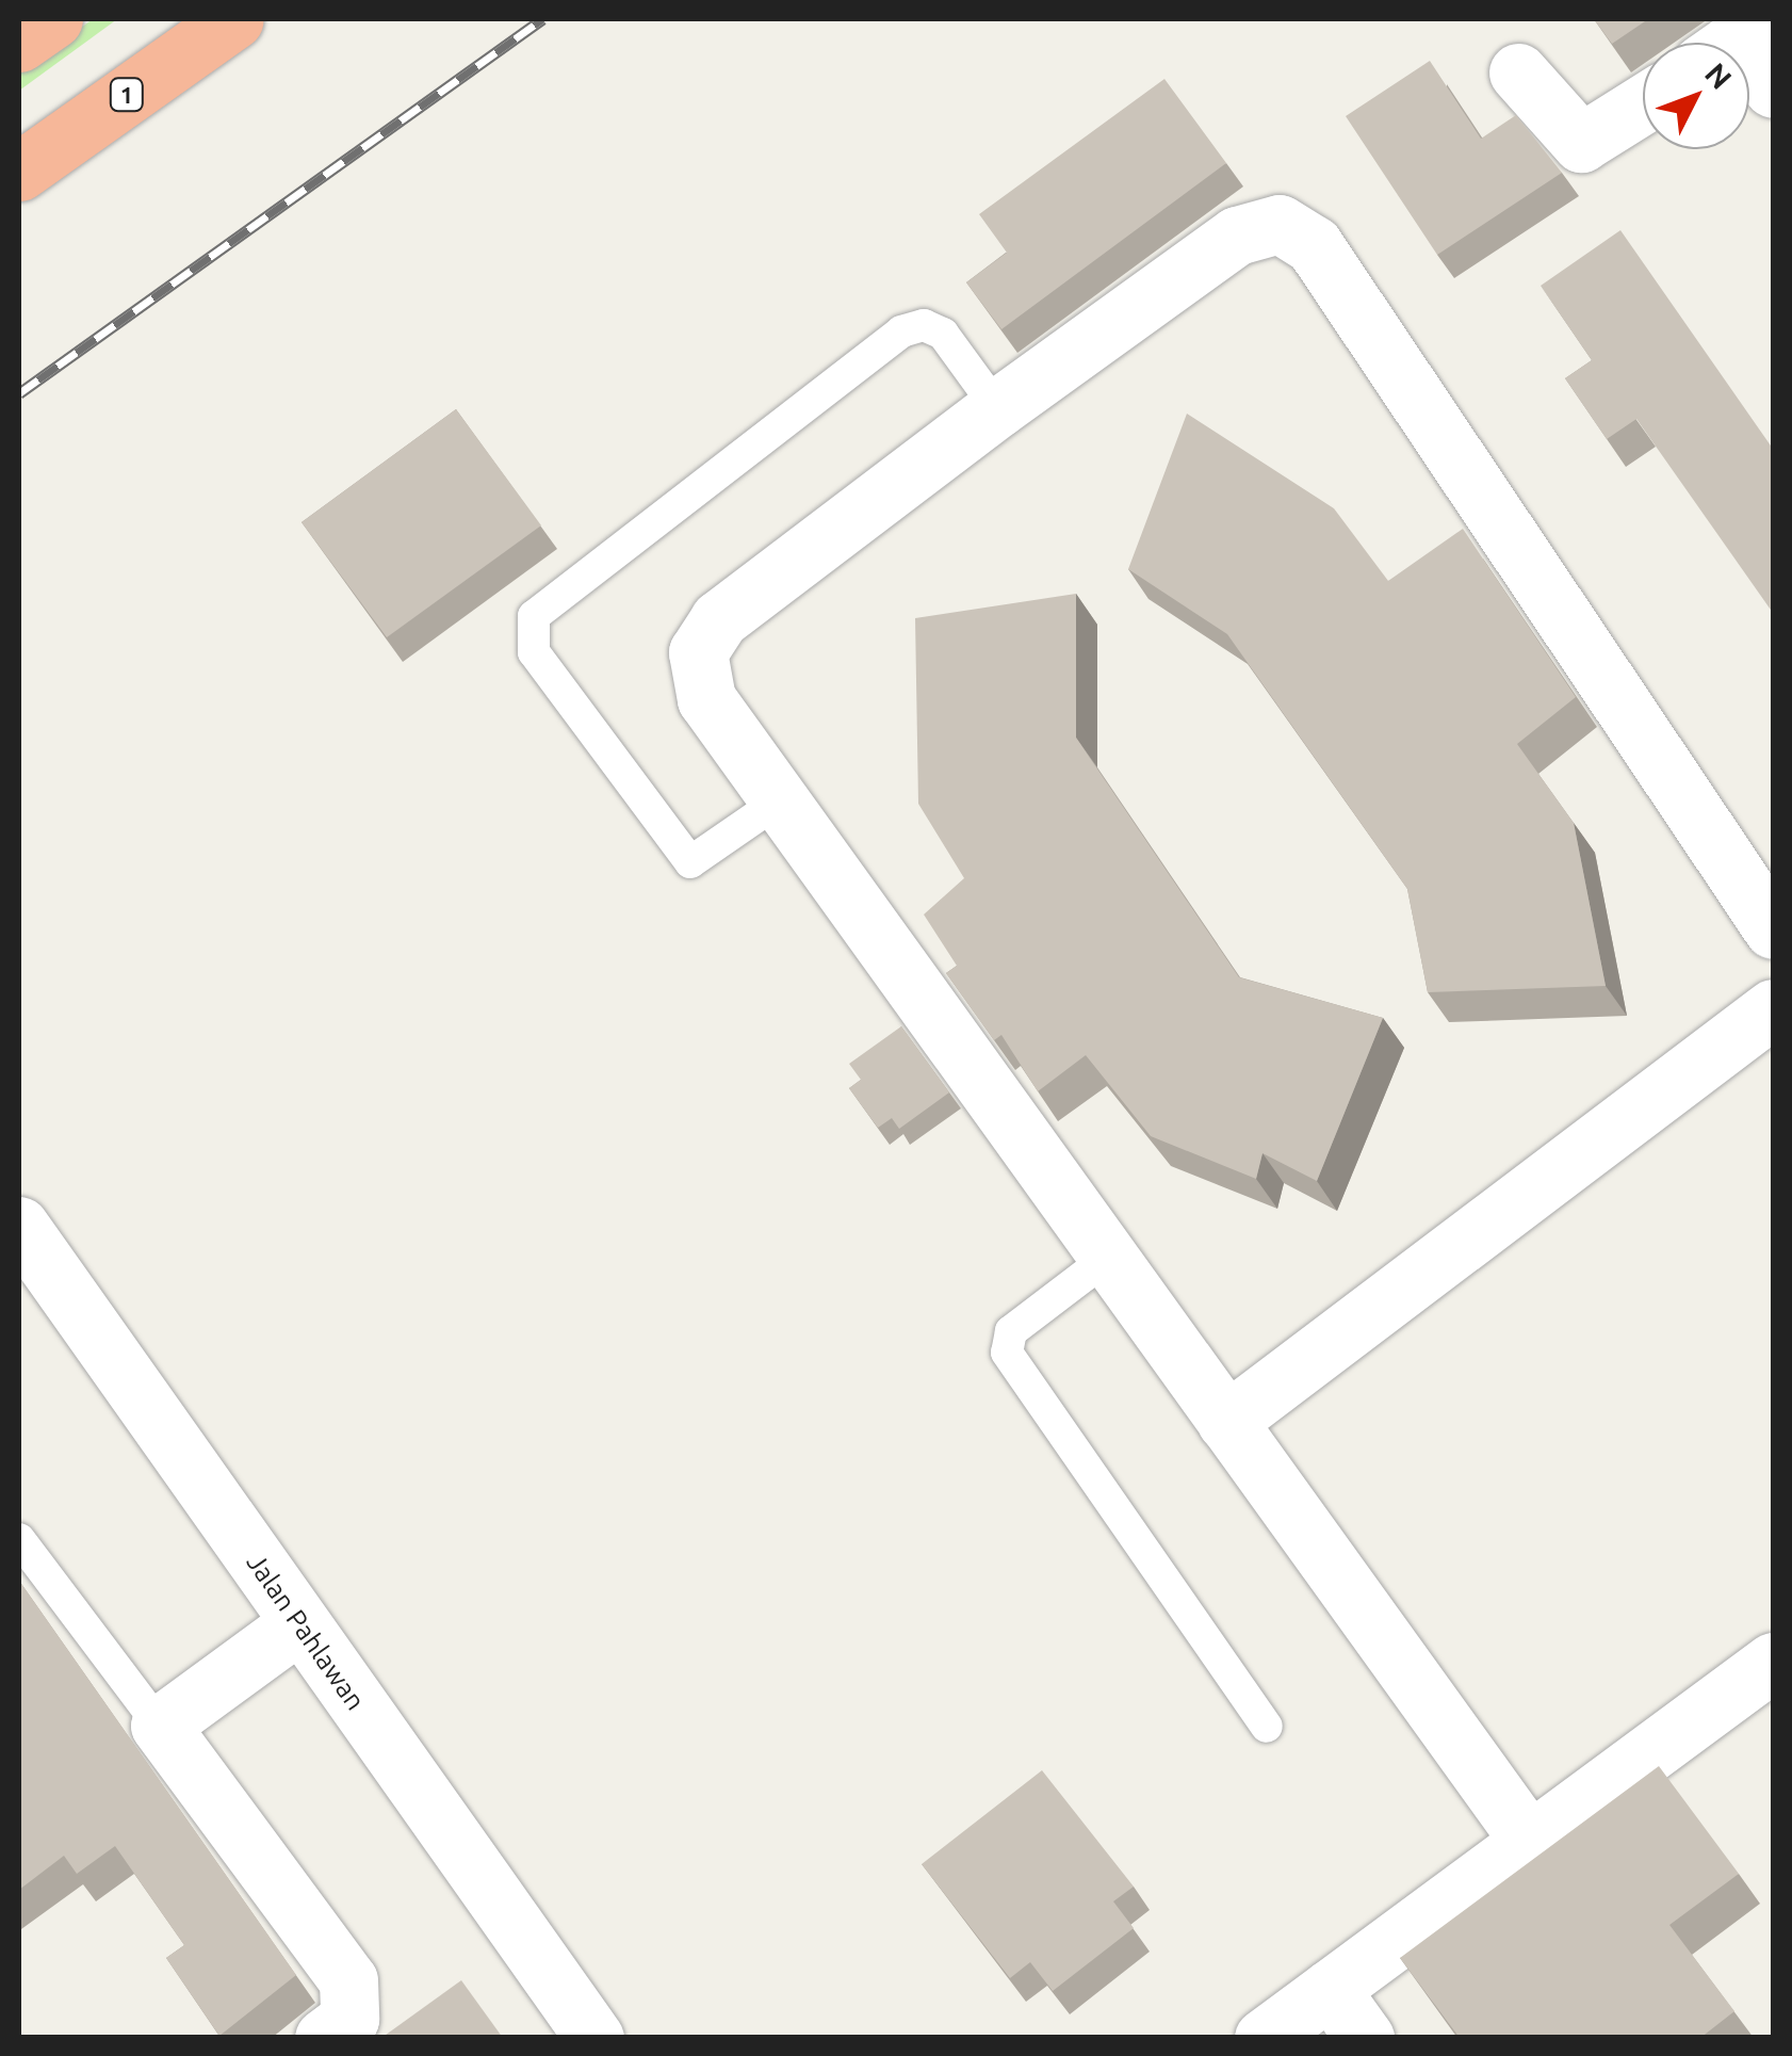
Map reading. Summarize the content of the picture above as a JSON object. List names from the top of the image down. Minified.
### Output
{"streets":{"highway":["1"],"street":["Jalan Pahlawan"]},"north":"top right"}
